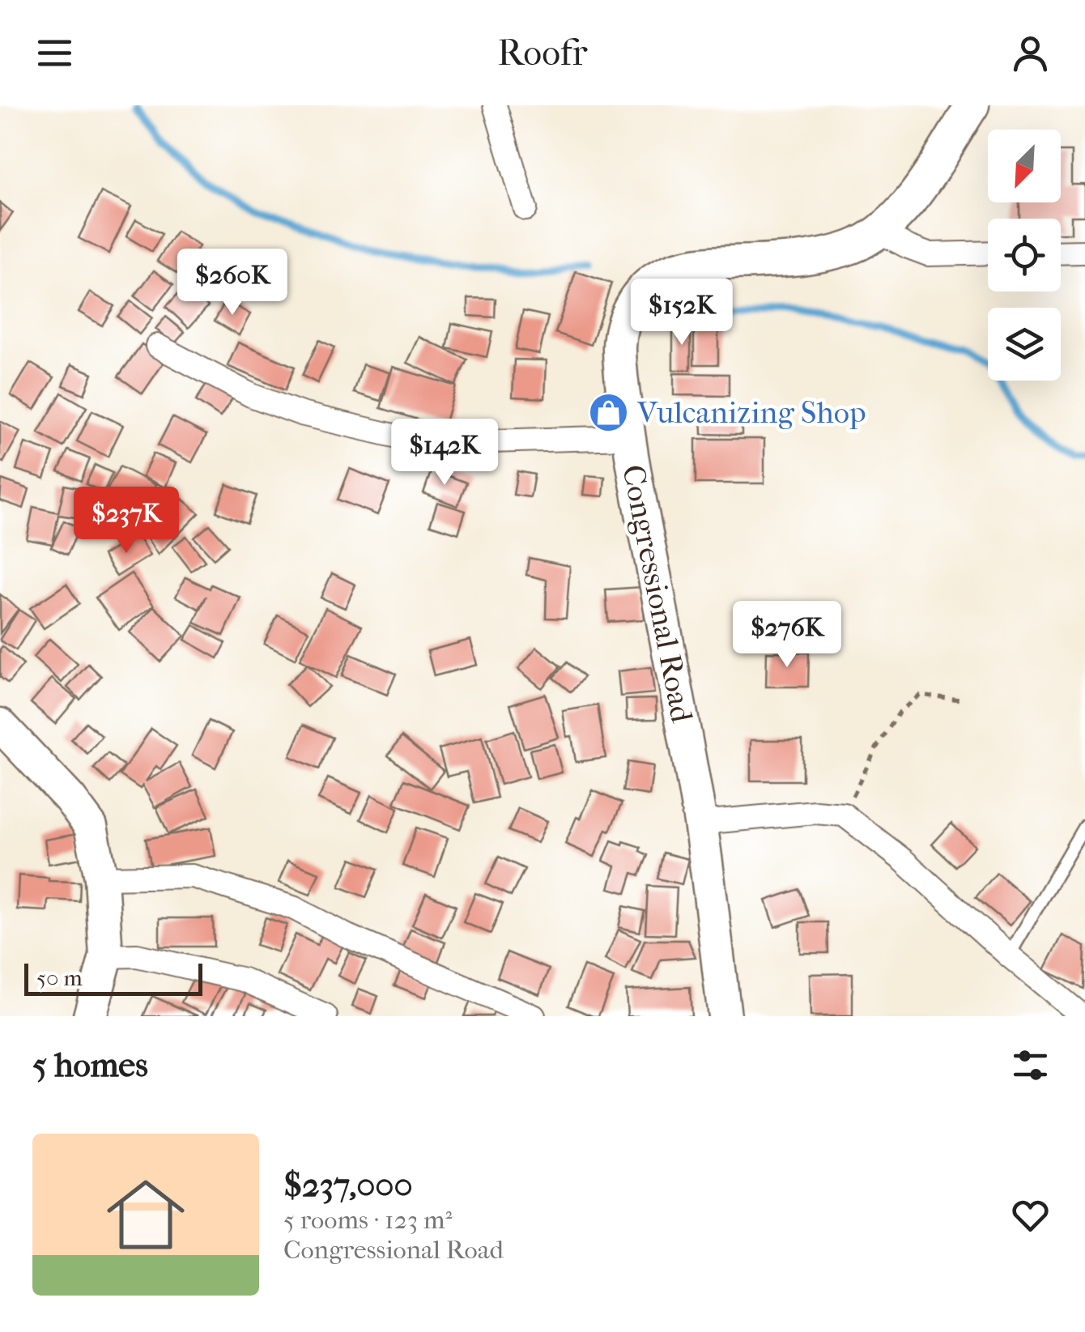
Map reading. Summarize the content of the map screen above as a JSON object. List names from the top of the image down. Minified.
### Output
{"streets":{"main road":["Congressional Road"]},"places":{"shop":["Vulcanizing Shop"]},"scale_bar":"50 m","north":"bottom left","page":{"header":"Roofr","price":["$260K","$152K","$142K","$237K","$276K"],"scale":"50 m","heading":"5 homes","list":[{"name":"$237,000","note":"5 rooms · 123 m² · Congressional Road"}]}}
